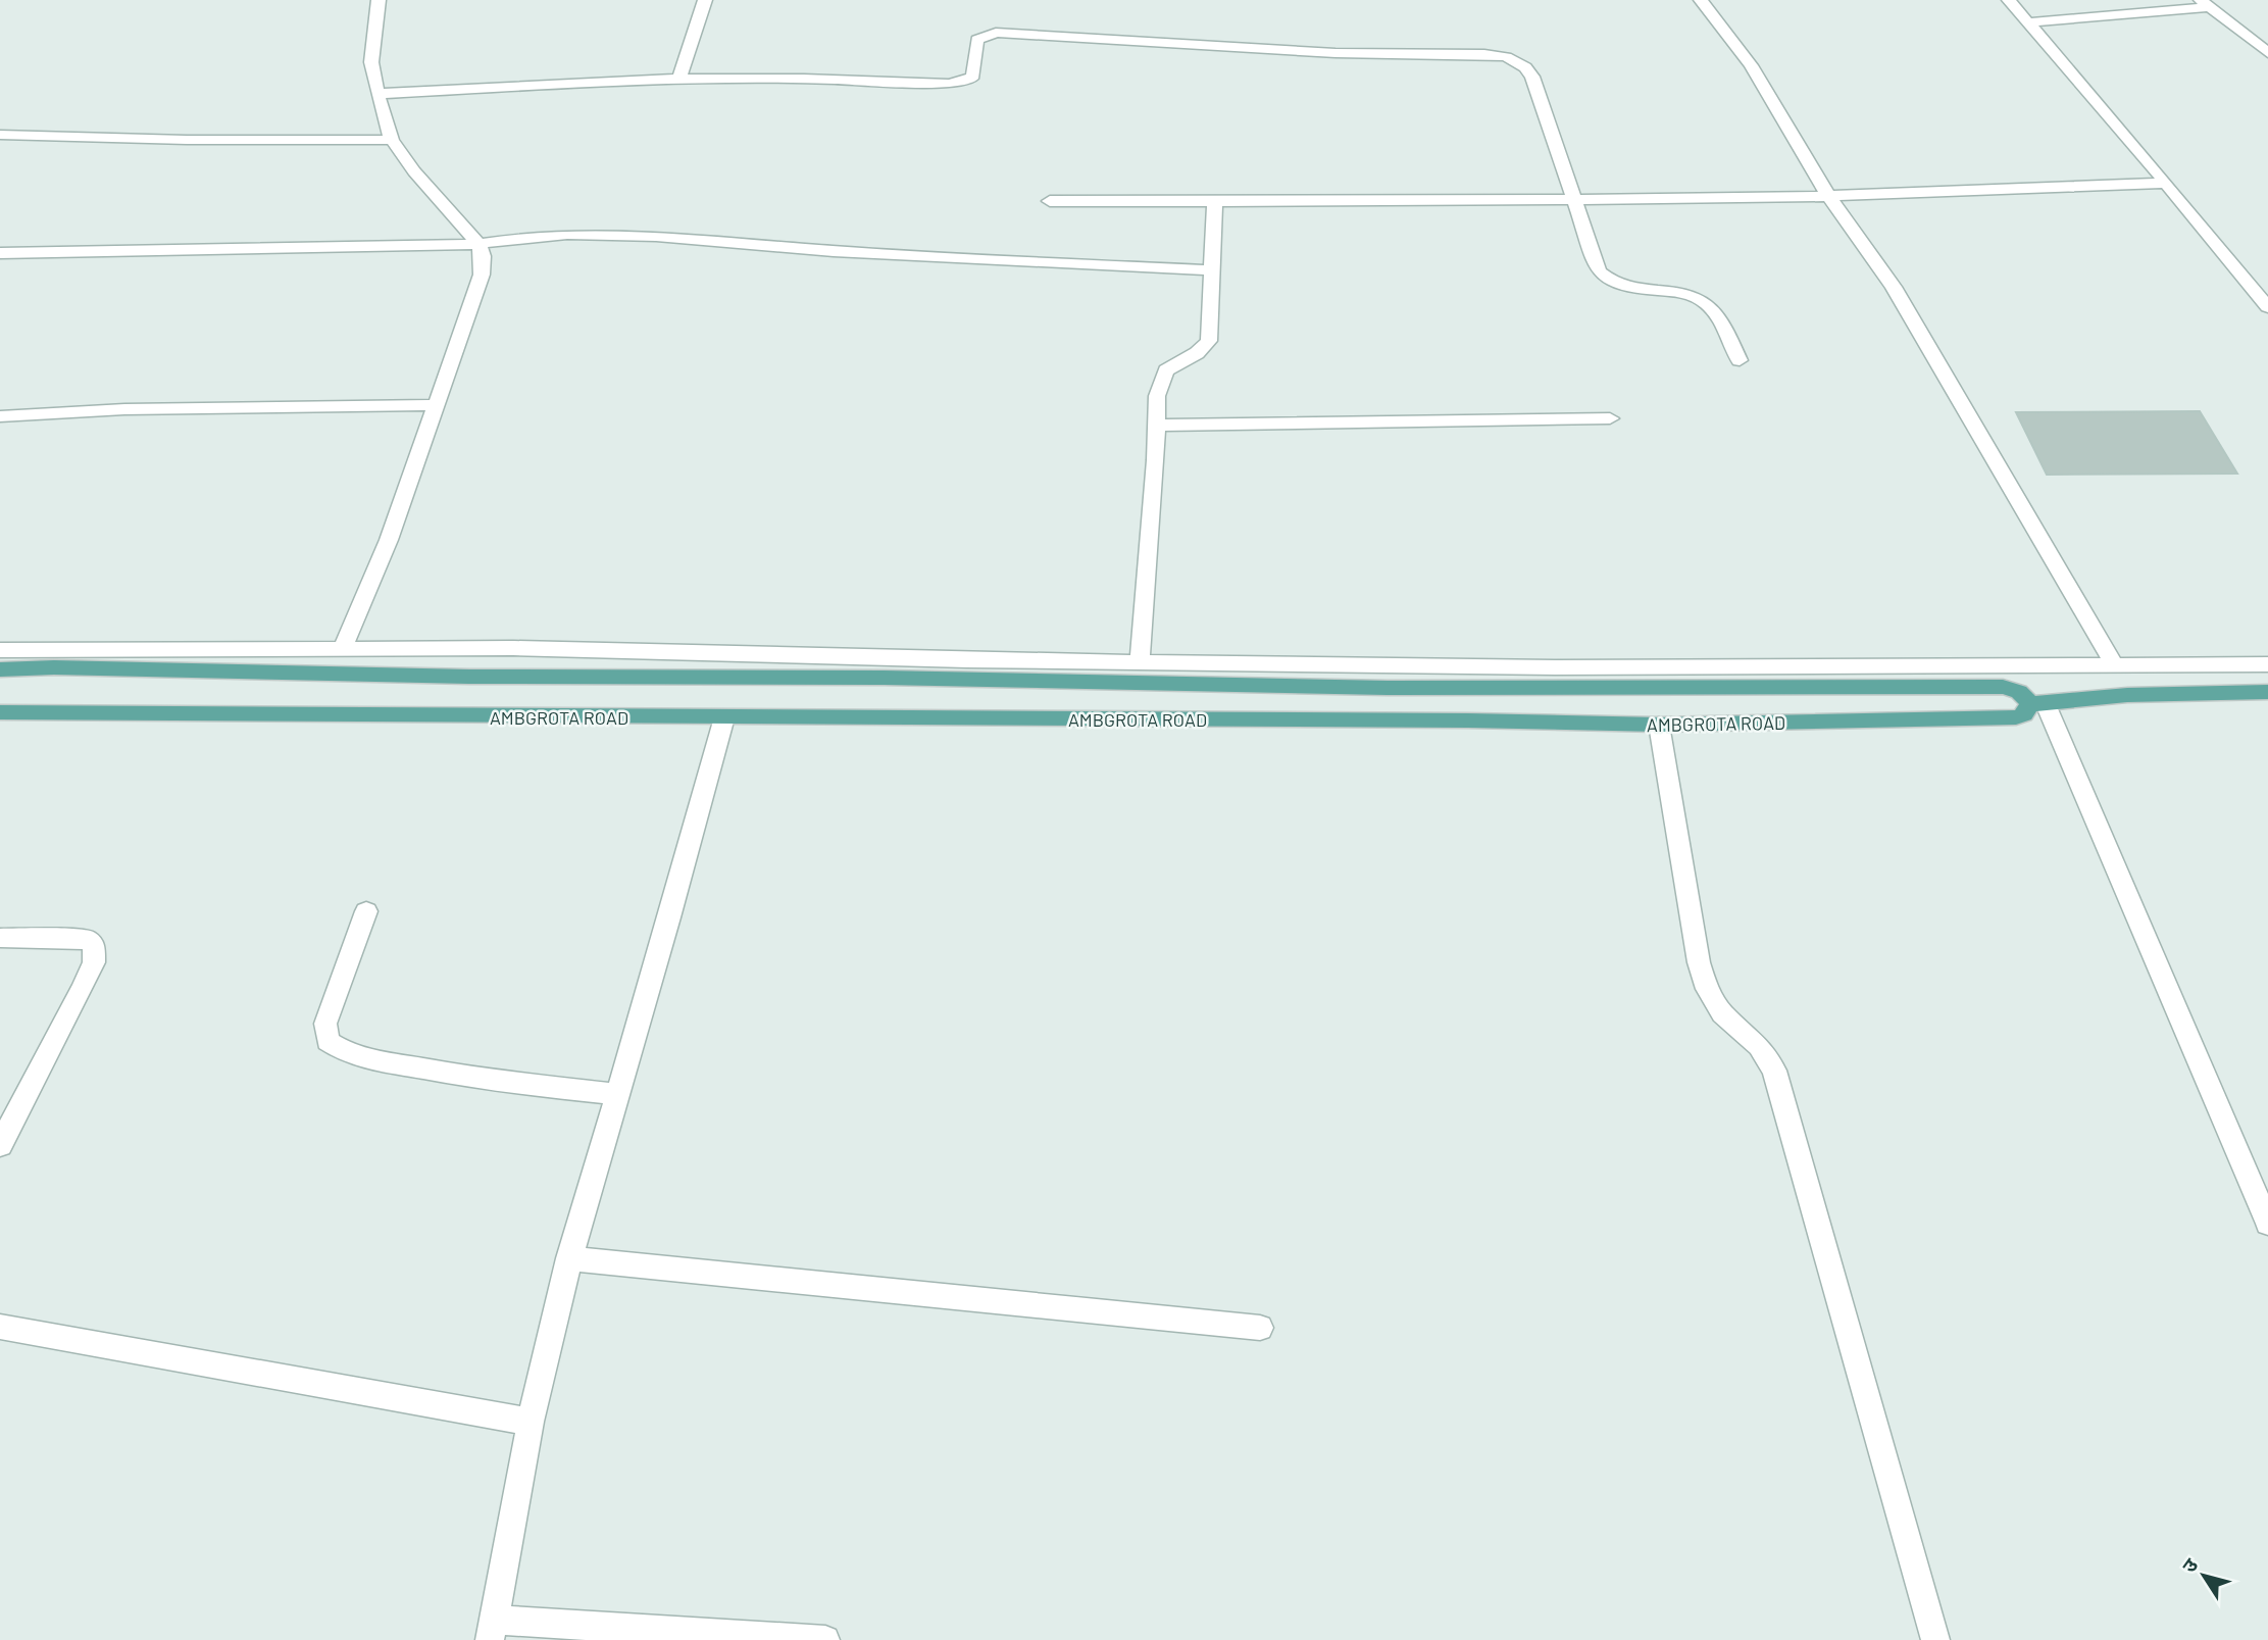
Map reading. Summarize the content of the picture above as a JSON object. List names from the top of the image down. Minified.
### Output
{"streets":{"main road":["AMBGROTA ROAD"]},"north":"top left"}
